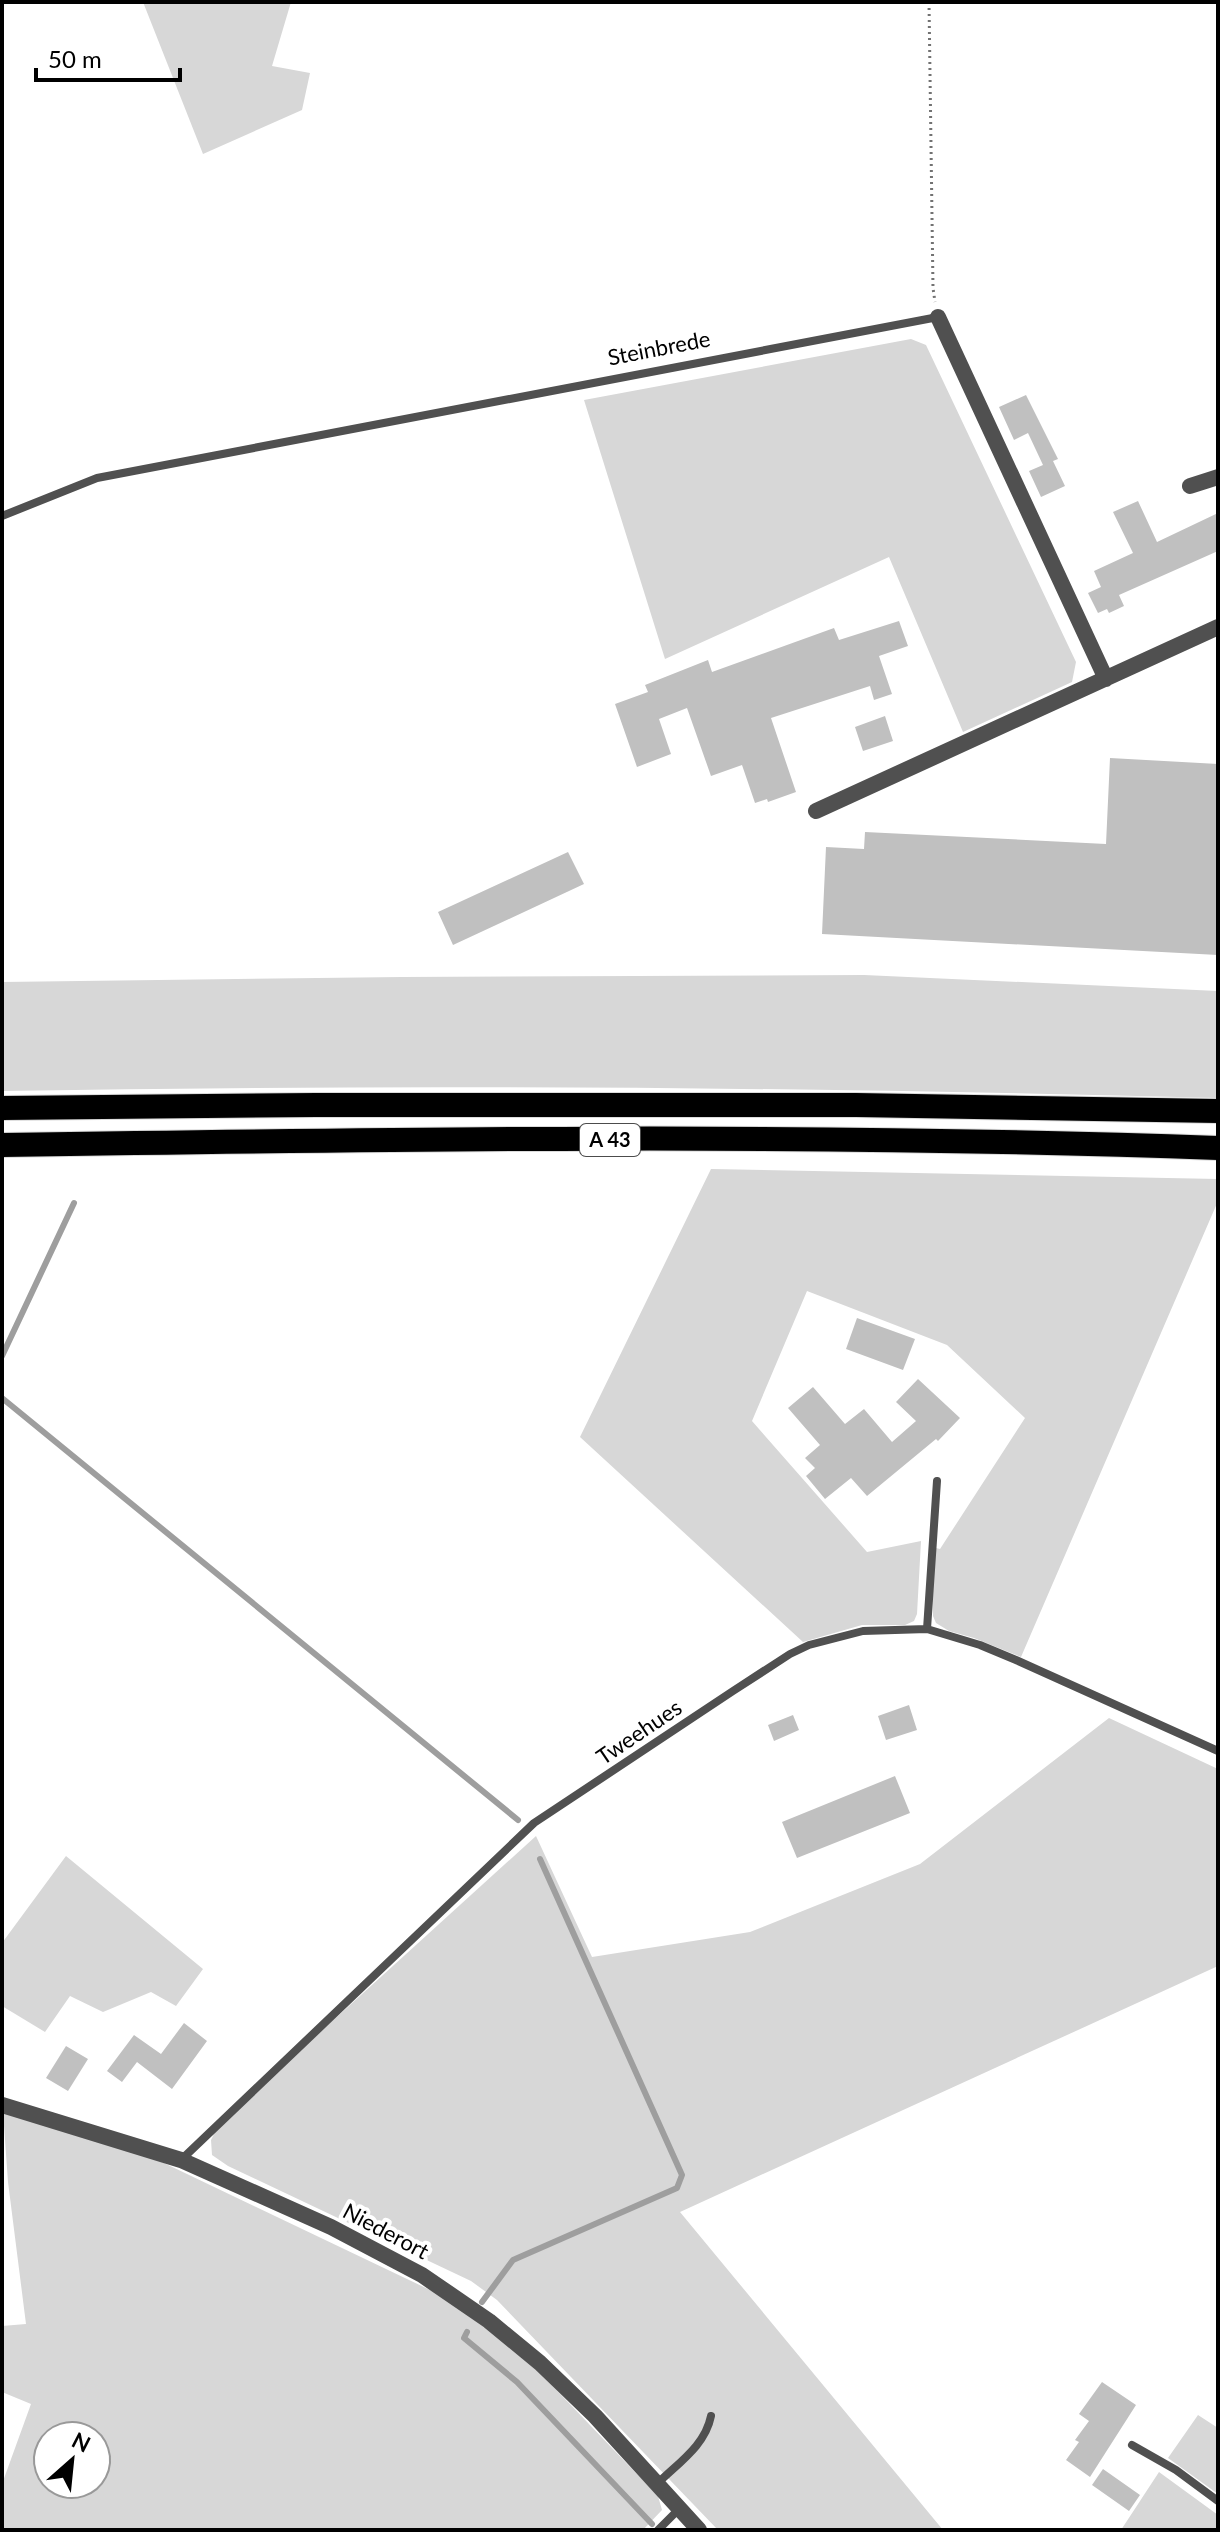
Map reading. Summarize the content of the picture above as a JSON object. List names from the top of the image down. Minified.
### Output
{"streets":{"highway":["A 43"],"street":["Niederort"],"lane":["Steinbrede","Tweehues"]},"crossings":[["Tweehues","Niederort"]],"scale_bar":"50 m","north":"top right"}
